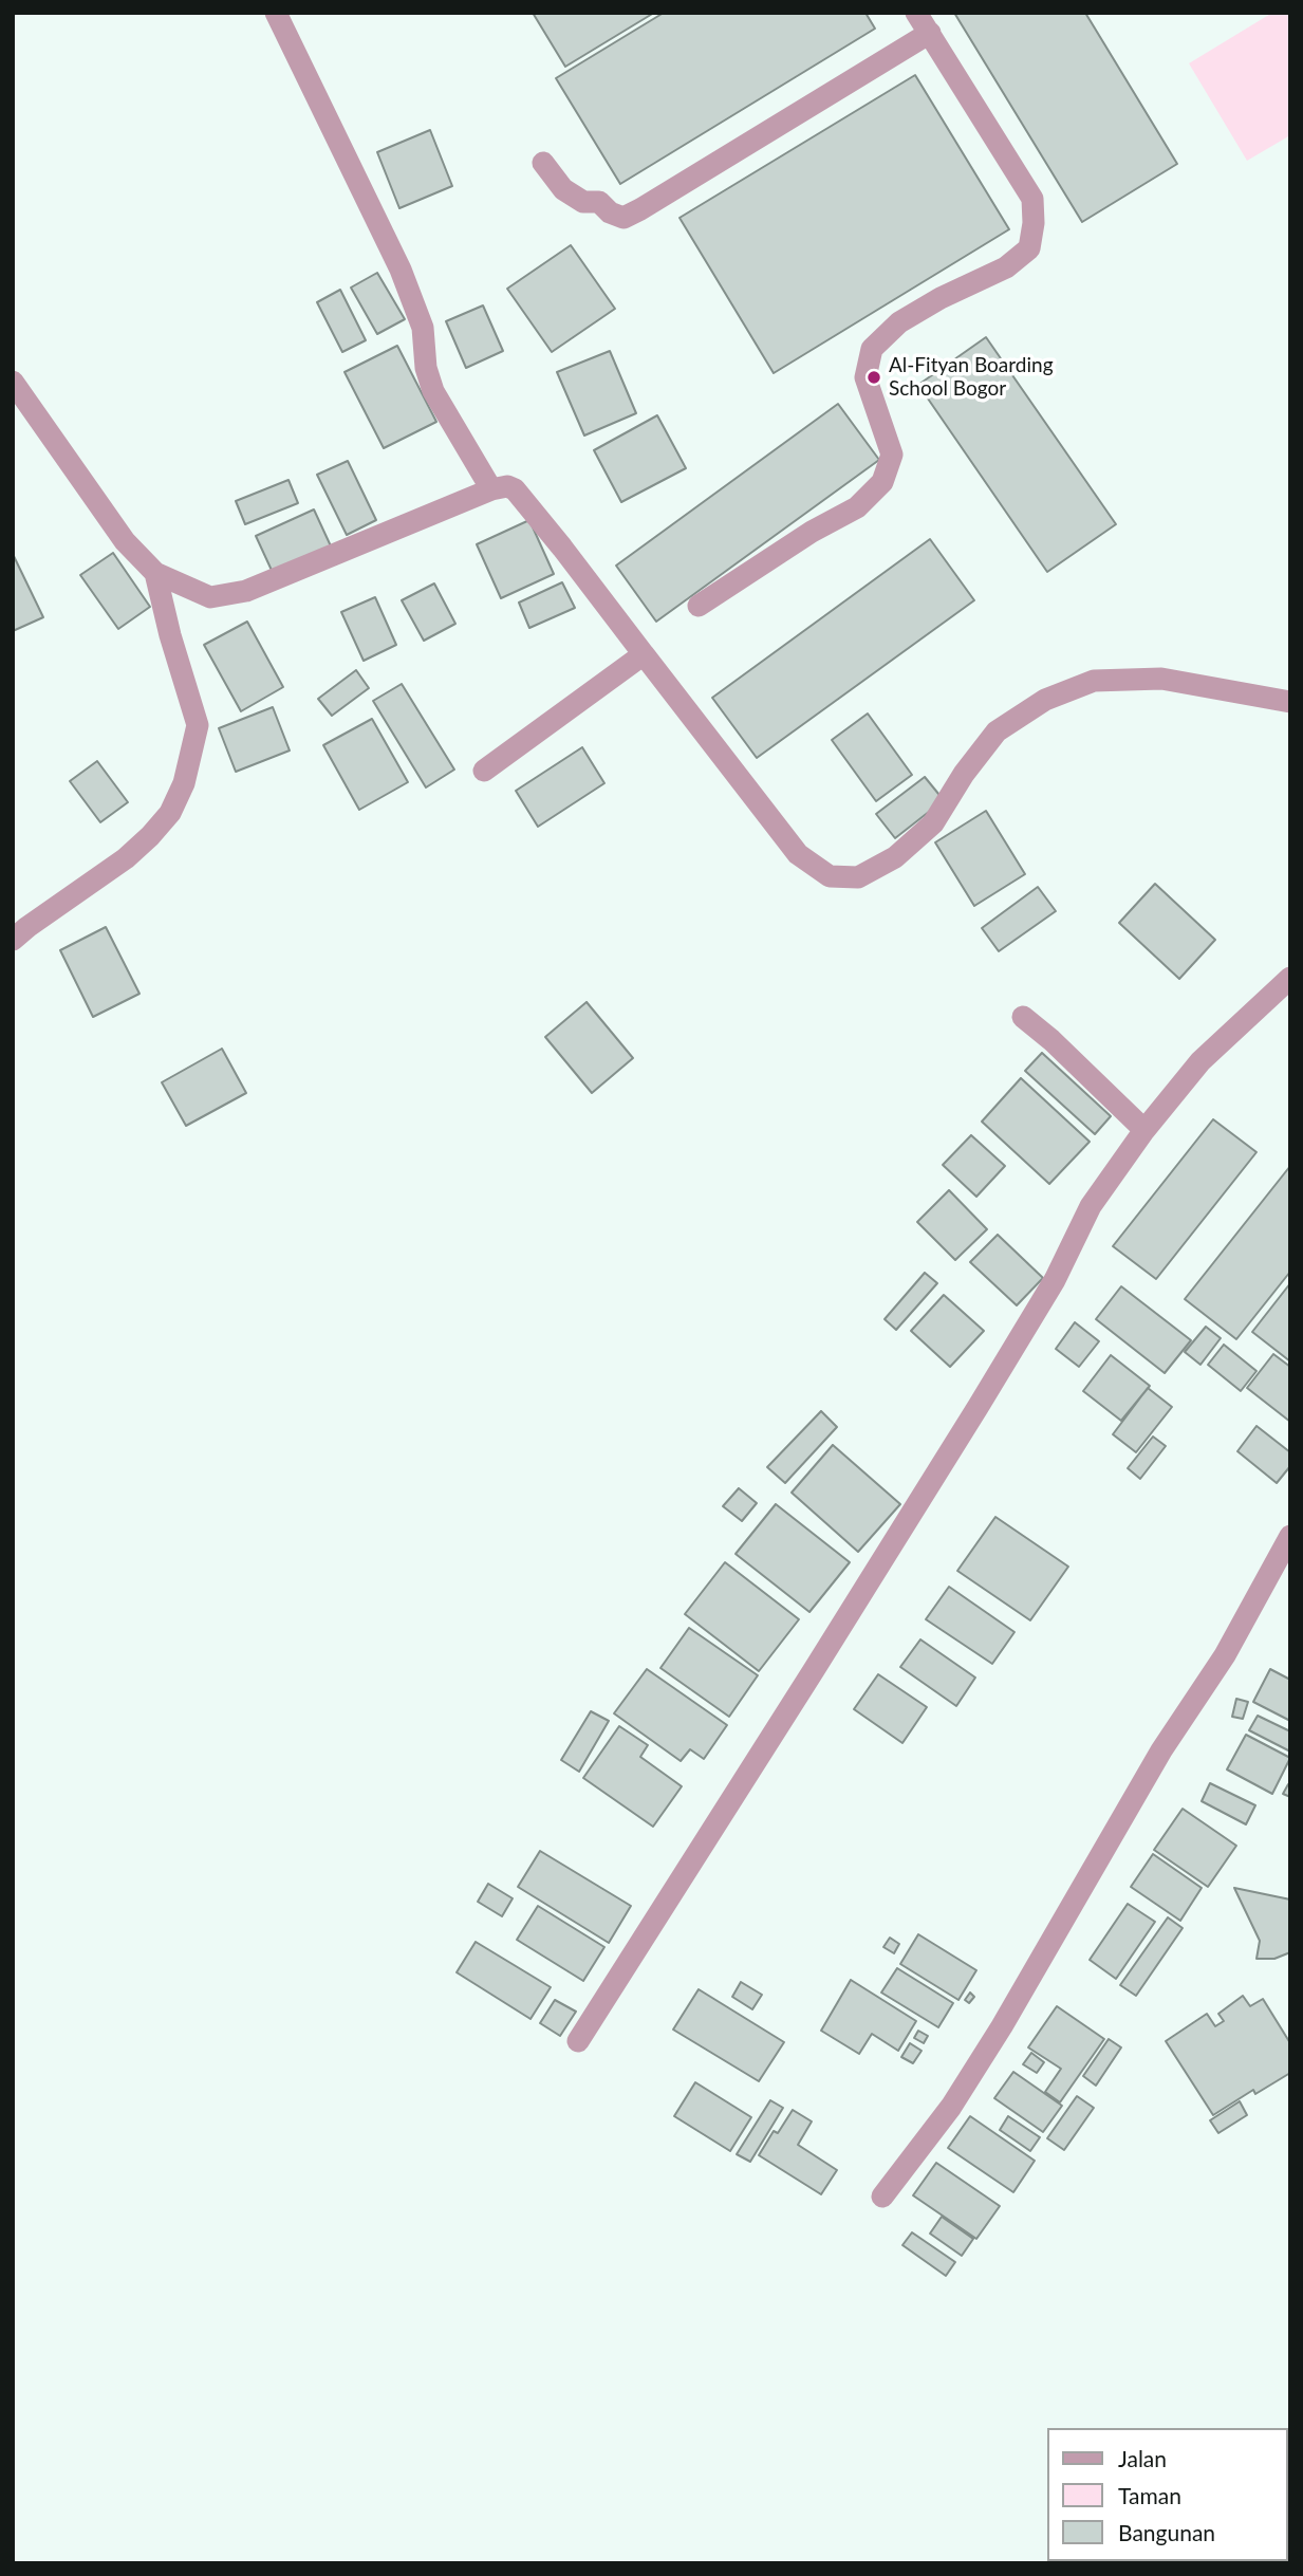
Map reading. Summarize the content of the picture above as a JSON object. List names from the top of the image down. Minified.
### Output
{"places":["Al-Fityan Boarding School Bogor"],"legend":["Jalan","Taman","Bangunan"]}
